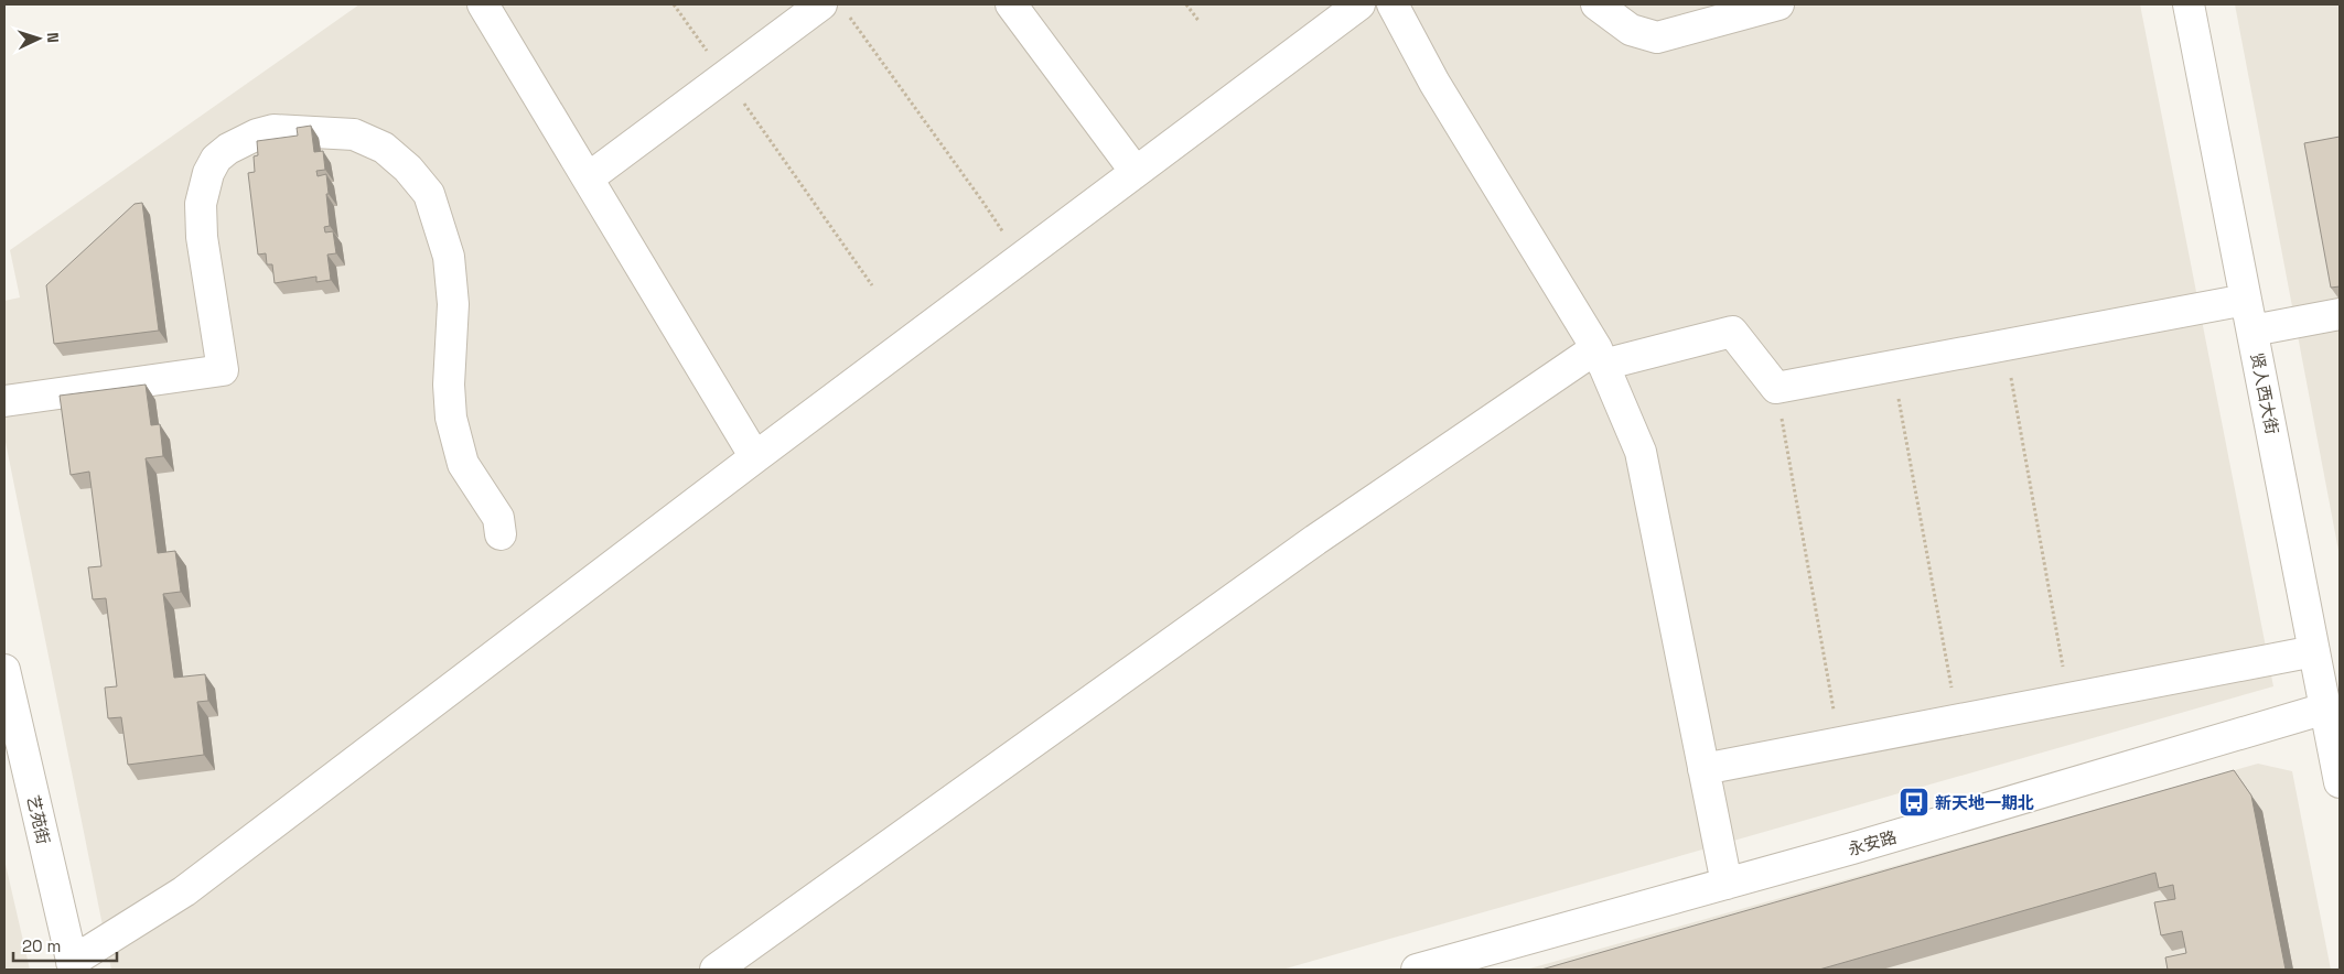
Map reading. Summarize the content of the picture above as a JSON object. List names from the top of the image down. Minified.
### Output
{"streets":{"street":["贤人西大街","艺苑街","永安路"]},"crossings":[["贤人西大街","永安路"]],"places":{"bus stop":["新天地一期北"]},"scale_bar":"20 m","north":"right"}
